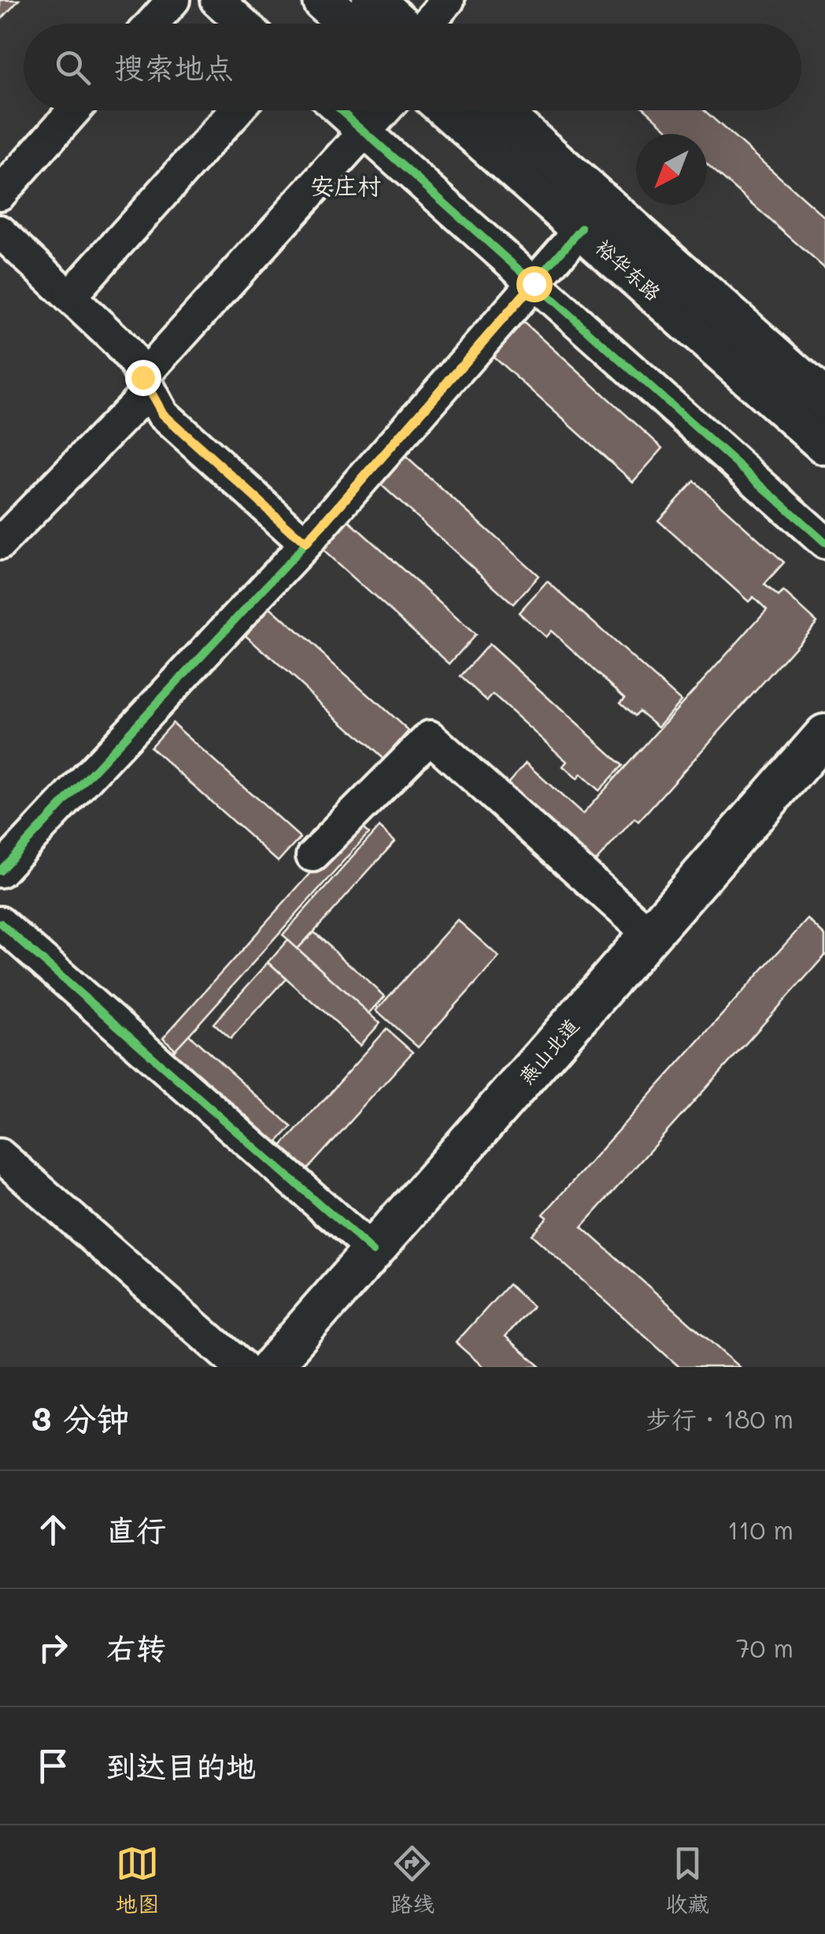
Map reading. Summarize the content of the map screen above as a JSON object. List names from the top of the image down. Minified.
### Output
{"streets":{"main road":["裕华东路","燕山北道"]},"districts":["安庄村"],"north":"bottom left","page":{"search":"搜索地点","heading":["3 分钟","步行 · 180 m"],"list":[["直行","110 m"],["右转","70 m"],"到达目的地"],"nav":["地图","路线","收藏"]}}
